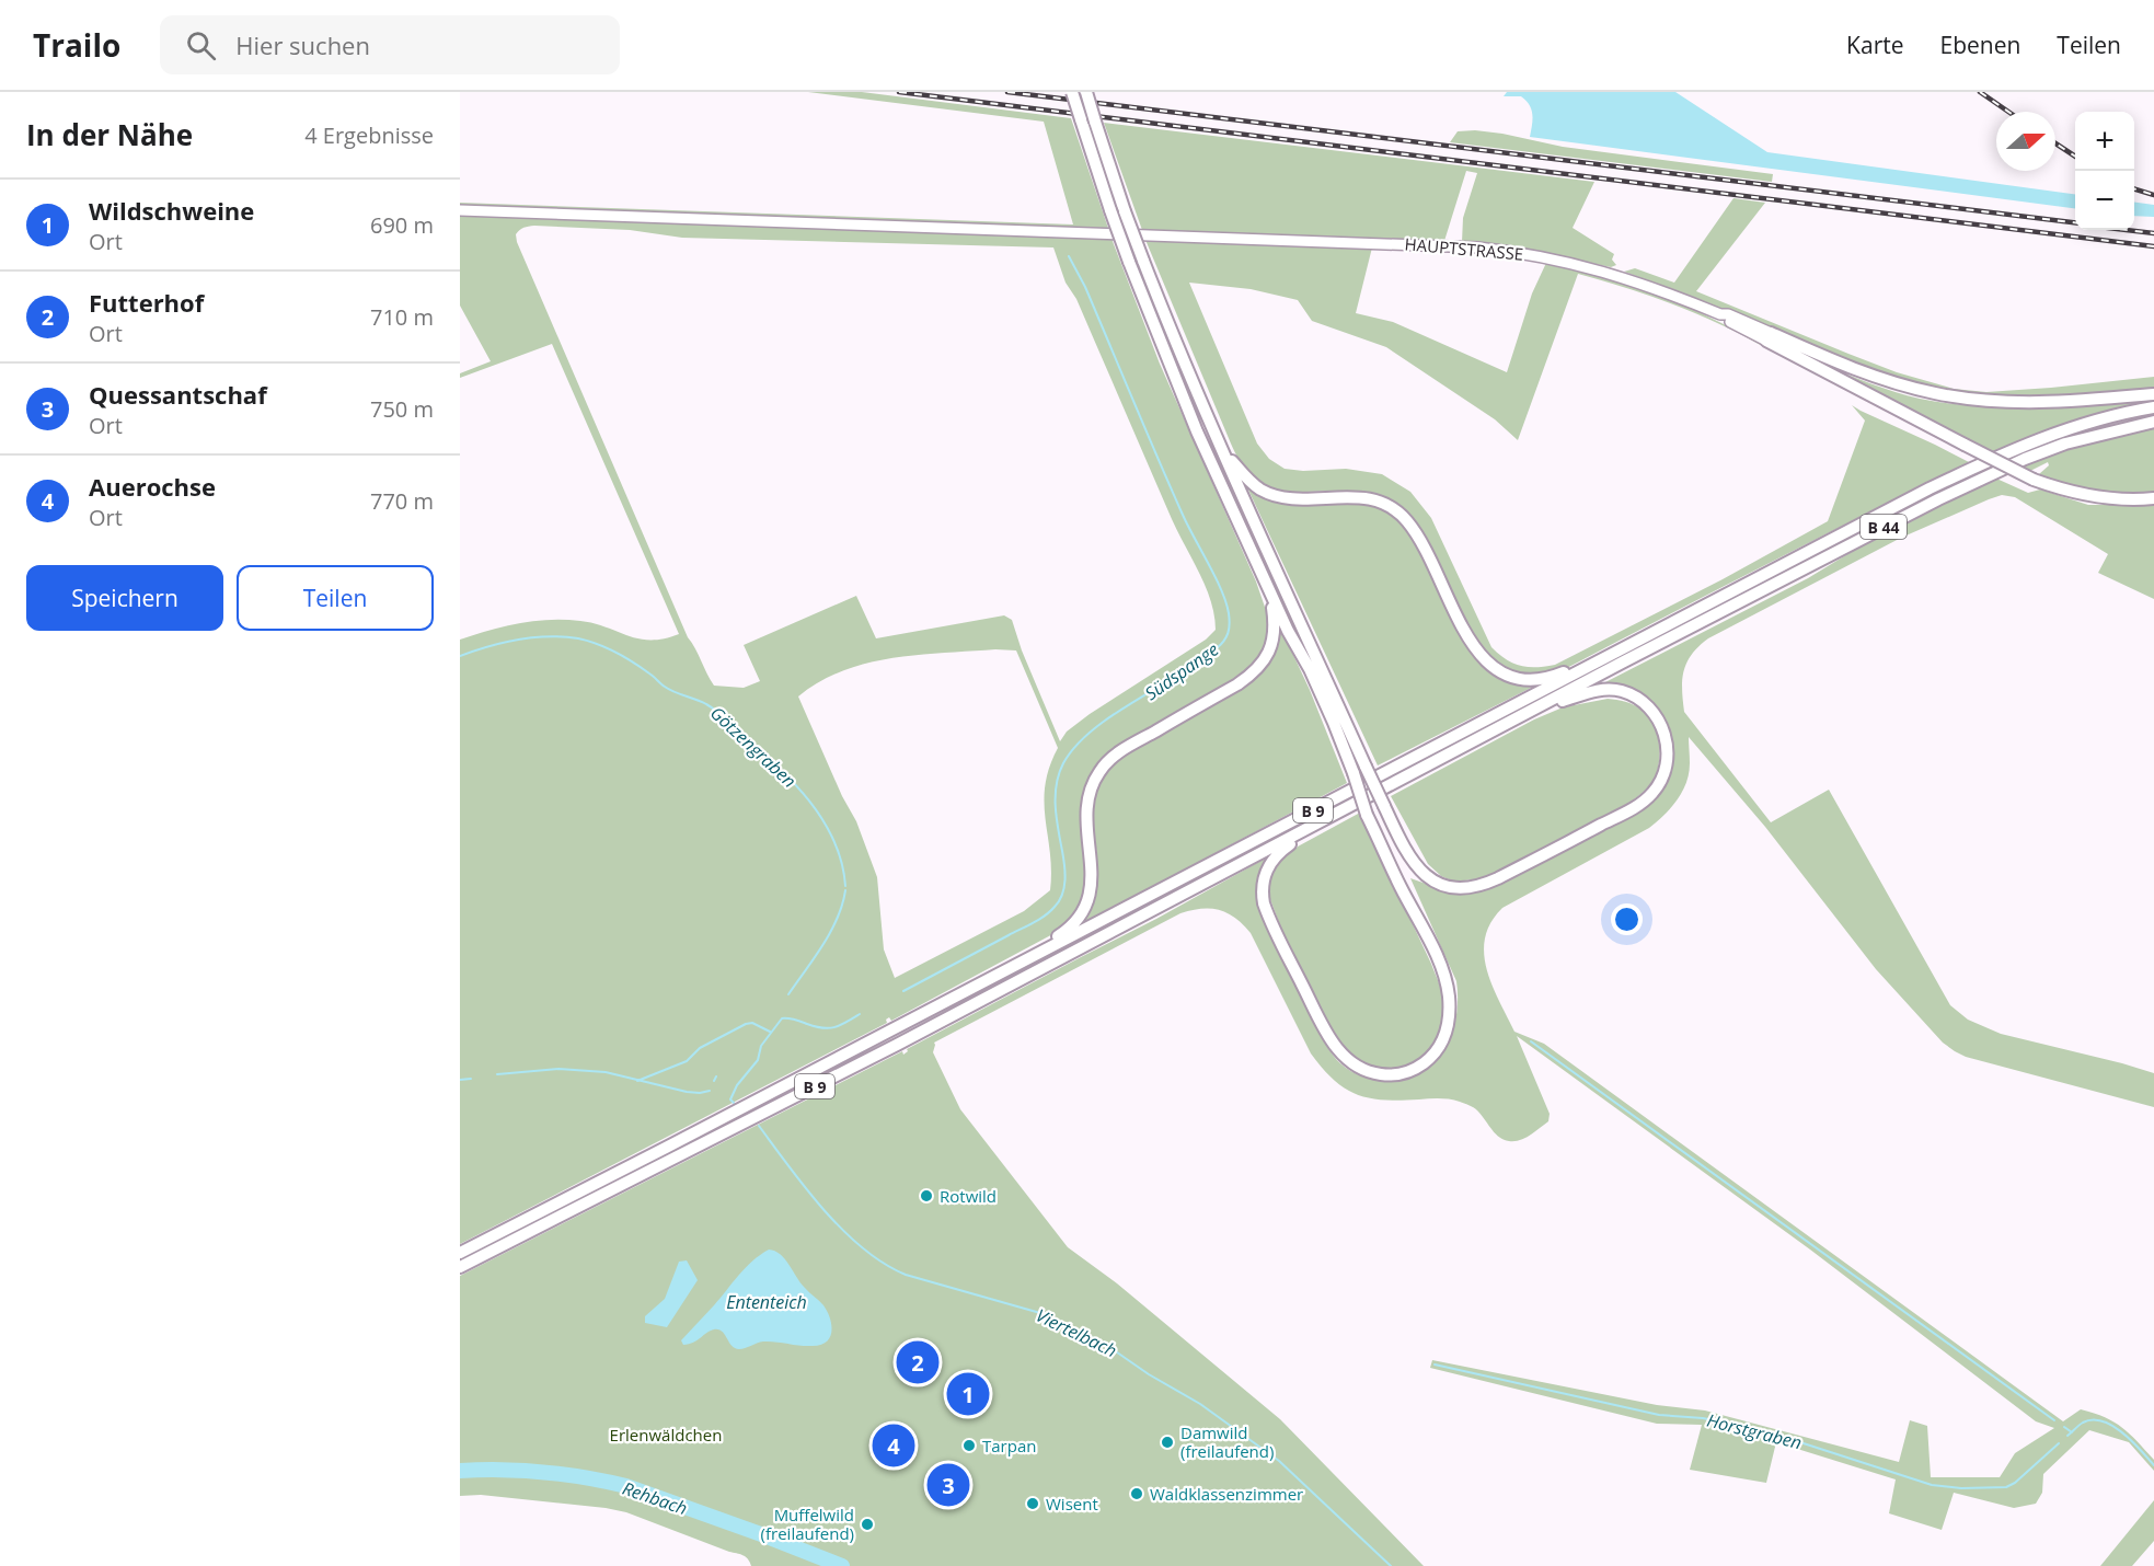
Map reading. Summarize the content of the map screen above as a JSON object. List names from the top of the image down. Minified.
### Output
{"streets":{"highway":["B 44","B 9"],"main road":["HAUPTSTRASSE"]},"crossings":[["B 44","B 9"]],"water":["Südspange","Götzengraben","Ententeich","Viertelbach","Horstgraben","Rehbach"],"parks":["Erlenwäldchen"],"places":["Rotwild","Damwild (freilaufend)","Tarpan","Waldklassenzimmer","Wisent","Muffelwild (freilaufend)"],"north":"right","page":{"header":"Trailo","search":"Hier suchen","nav":["Karte","Ebenen","Teilen"],"heading":["In der Nähe","4 Ergebnisse"],"map_buttons":["+","−"],"list":[{"mark":"1","name":"Wildschweine","note":"Ort","value":"690 m"},{"mark":"2","name":"Futterhof","note":"Ort","value":"710 m"},{"mark":"3","name":"Quessantschaf","note":"Ort","value":"750 m"},{"mark":"4","name":"Auerochse","note":"Ort","value":"770 m"}],"buttons":["Speichern","Teilen"],"pins":["2","1","4","3"]}}
